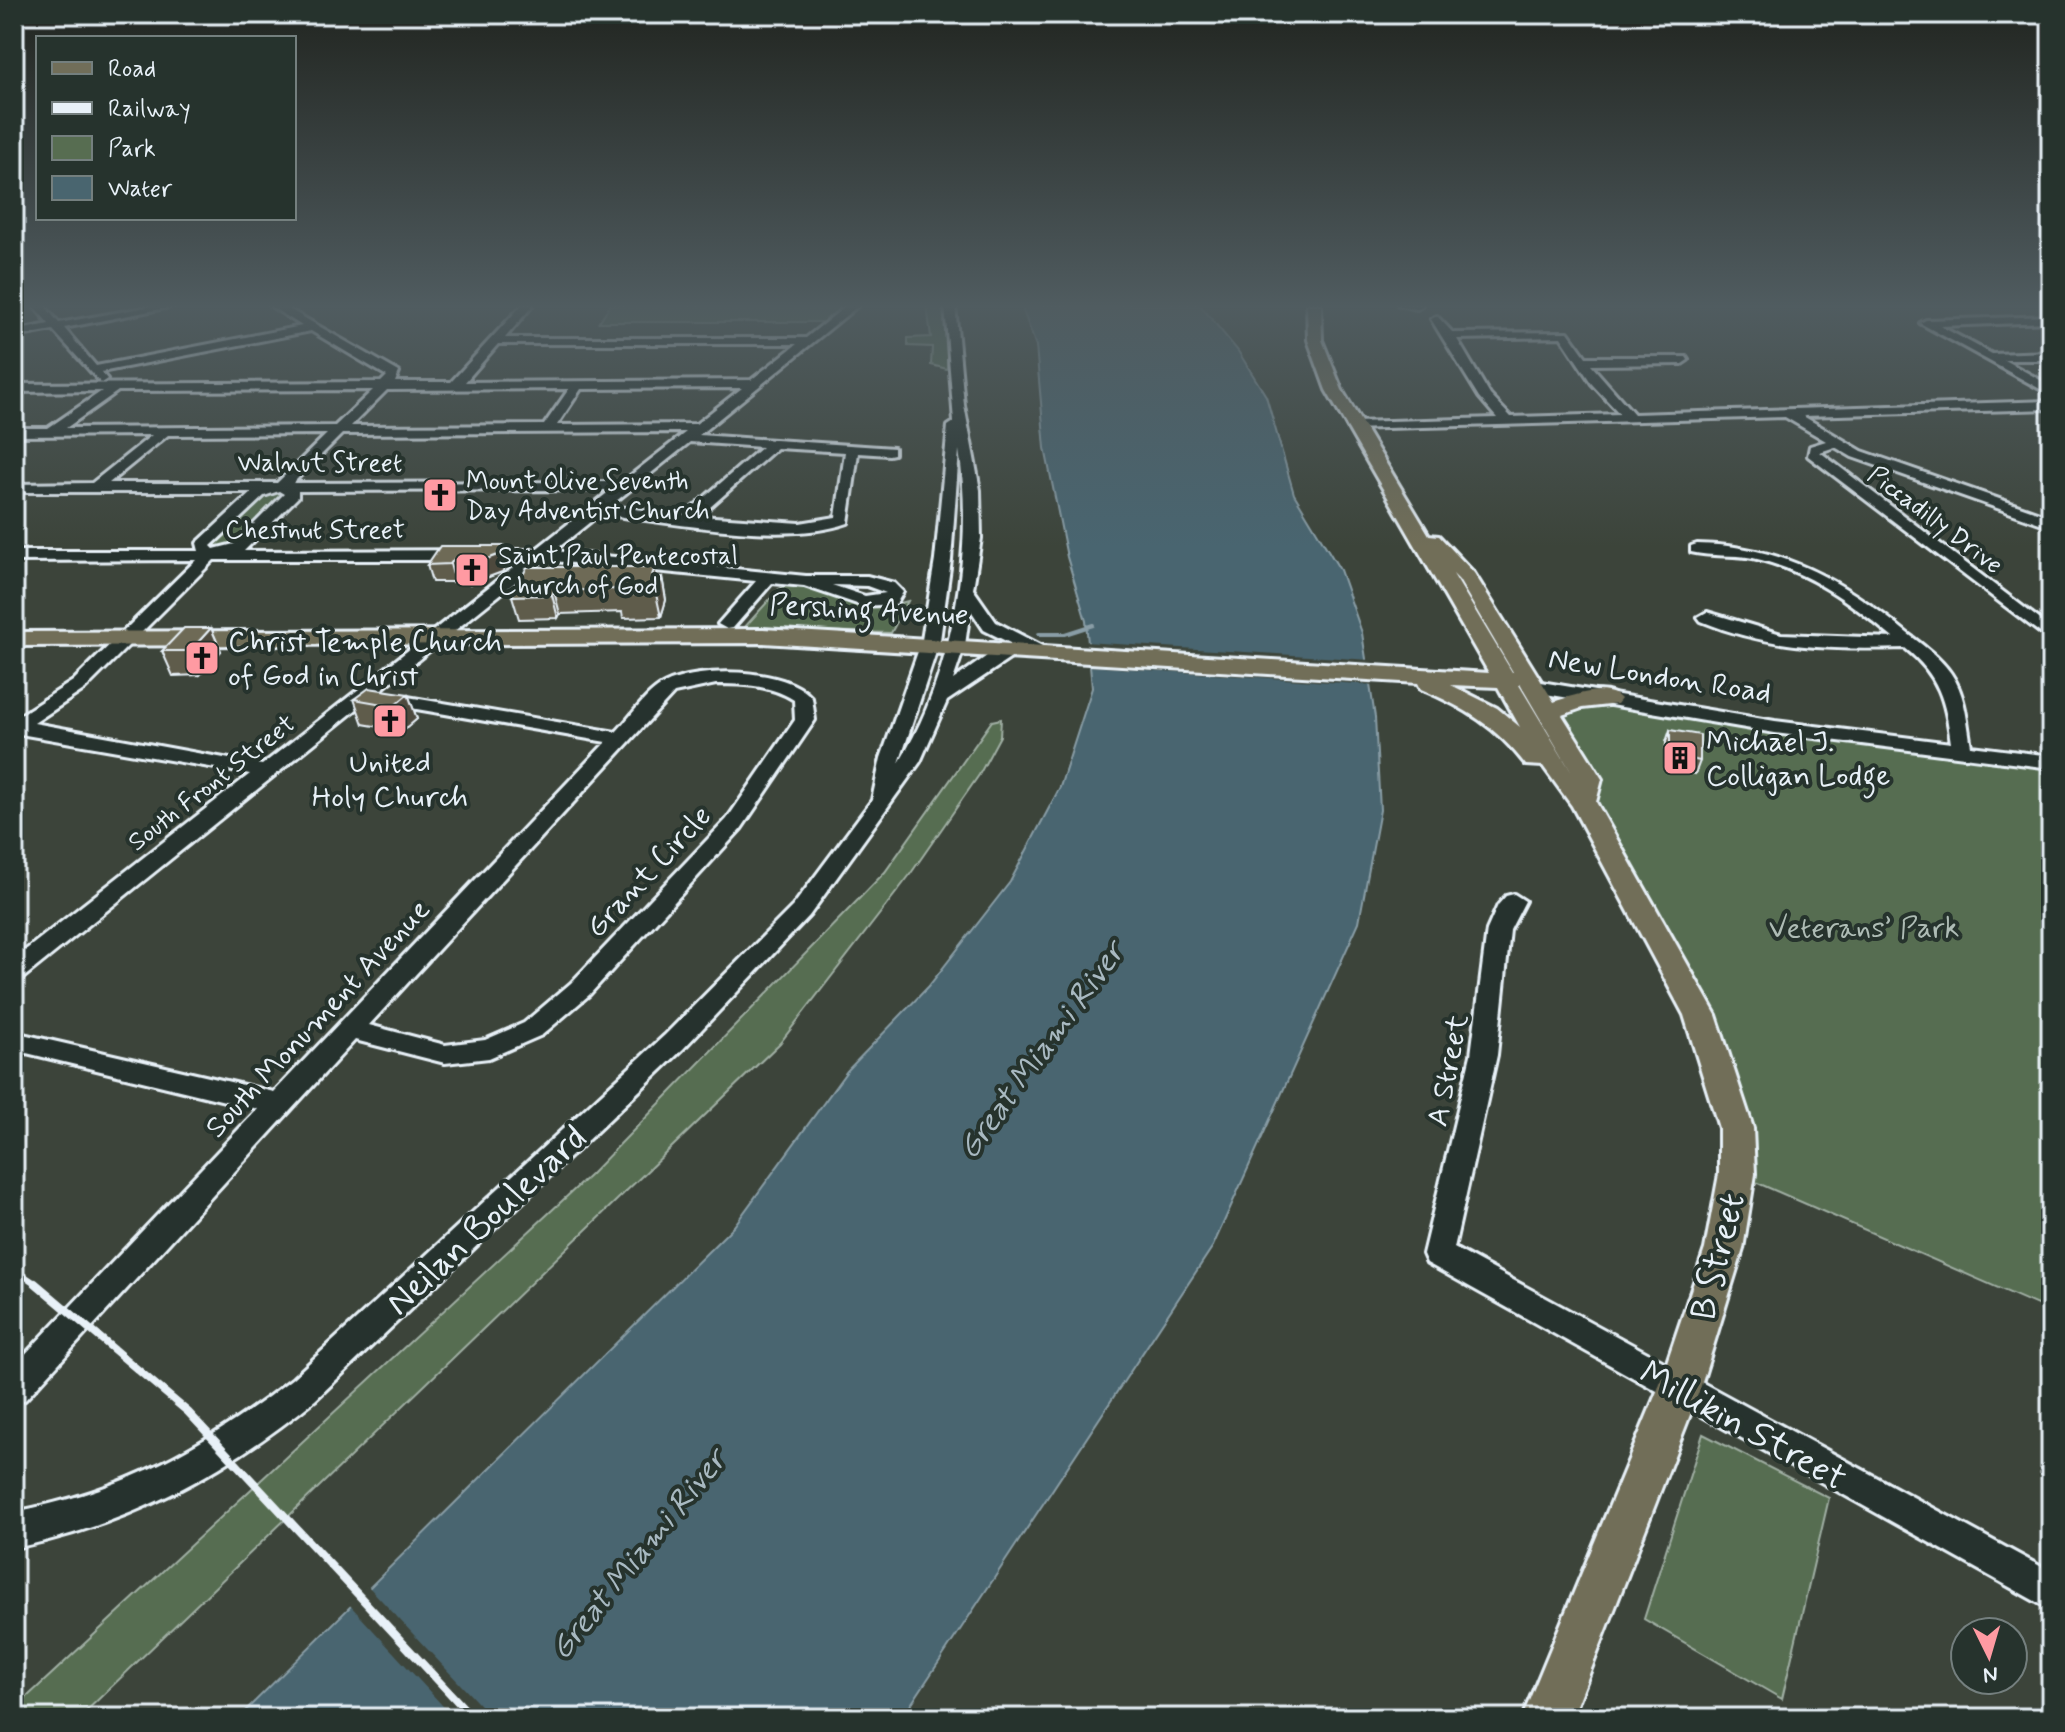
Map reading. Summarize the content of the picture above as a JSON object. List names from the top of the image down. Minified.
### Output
{"streets":{"main road":["Pershing Avenue","B Street"],"street":["Walnut Street","Piccadilly Drive","Chestnut Street","New London Road","South Front Street","Grant Circle","South Monument Avenue","A Street","Neilan Boulevard","Millikin Street"]},"crossings":[["Walnut Street","South Front Street"],["Chestnut Street","South Front Street"],["Pershing Avenue","South Front Street"],["Pershing Avenue","Neilan Boulevard"],["New London Road","B Street"],["Grant Circle","South Monument Avenue"],["A Street","Millikin Street"],["B Street","Millikin Street"]],"water":["Great Miami River"],"parks":["Veterans’ Park"],"places":{"church":["Mount Olive Seventh Day Adventist Church","Saint Paul Pentecostal Church of God","Christ Temple Church of God in Christ","United Holy Church"],"building":["Michael J. Colligan Lodge"]},"legend":["Road","Railway","Park","Water"],"north":"bottom"}
